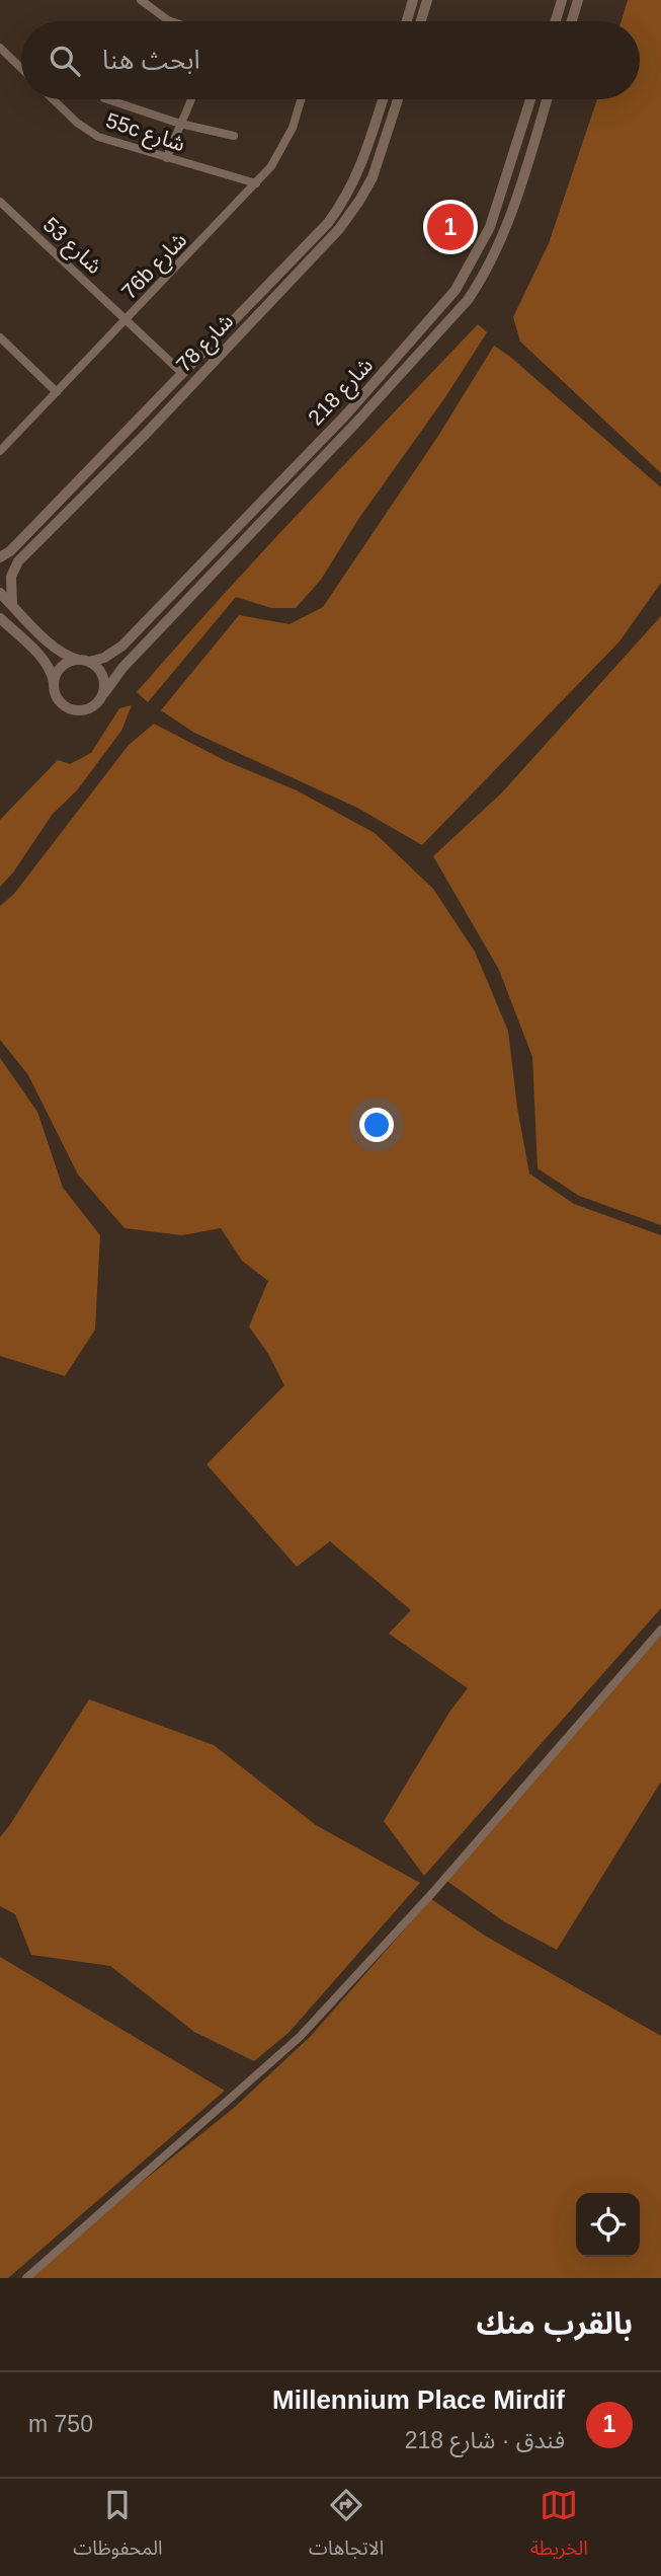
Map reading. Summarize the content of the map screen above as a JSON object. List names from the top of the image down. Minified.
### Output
{"streets":{"street":["55c شارع","شارع 53","76b شارع","شارع 78","شارع 218"]},"crossings":[["55c شارع","76b شارع"],["شارع 53","76b شارع"],["شارع 53","شارع 78"]],"page":{"search":"ابحث هنا","pins":"1","heading":"بالقرب منك","list":[{"mark":"1","name":"Millennium Place Mirdif","note":"فندق · شارع 218","value":"750 m"}],"nav":["الخريطة","الاتجاهات","المحفوظات"]}}
